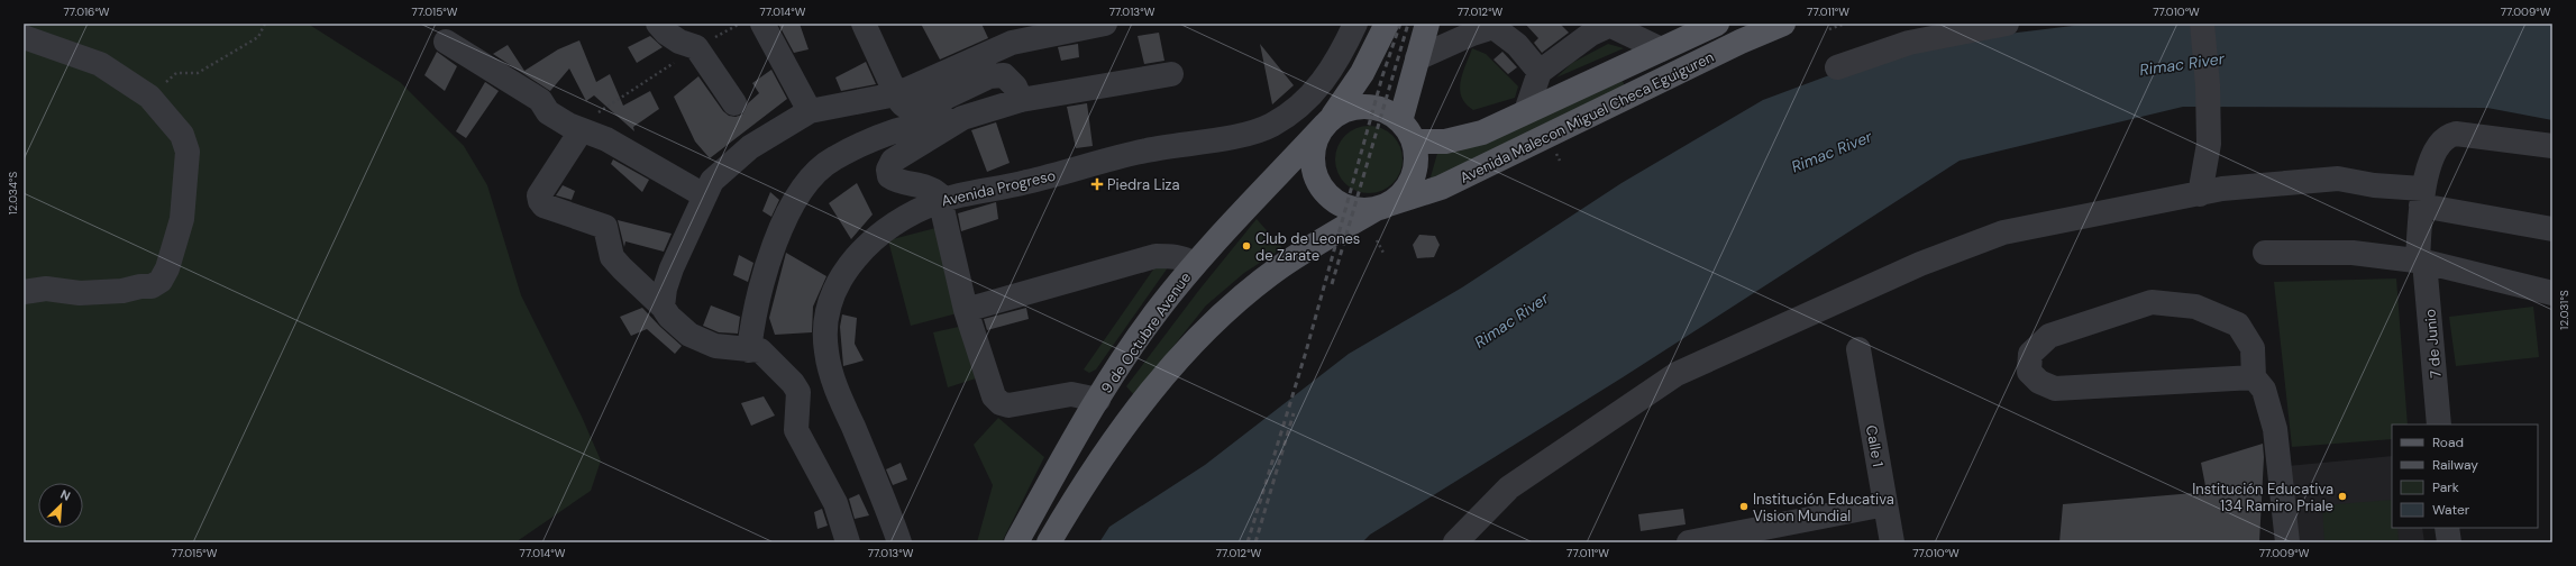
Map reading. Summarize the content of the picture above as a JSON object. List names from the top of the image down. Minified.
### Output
{"streets":{"main road":["Avenida Malecon Miguel Checa Eguiguren","9 de Octubre Avenue"],"street":["Avenida Progreso","7 de Junio","Calle 1"]},"crossings":[["Avenida Malecon Miguel Checa Eguiguren","9 de Octubre Avenue"]],"water":["Rimac River"],"places":{"health":["Piedra Liza"],"other":["Club de Leones de Zarate","Institución Educativa 134 Ramiro Priale","Institución Educativa Vision Mundial"]},"legend":["Road","Railway","Park","Water"],"north":"top right","coordinates":["77.016°W","77.015°W","77.014°W","77.013°W","77.012°W","77.011°W","77.010°W","77.009°W","12.034°S","12.031°S"]}
